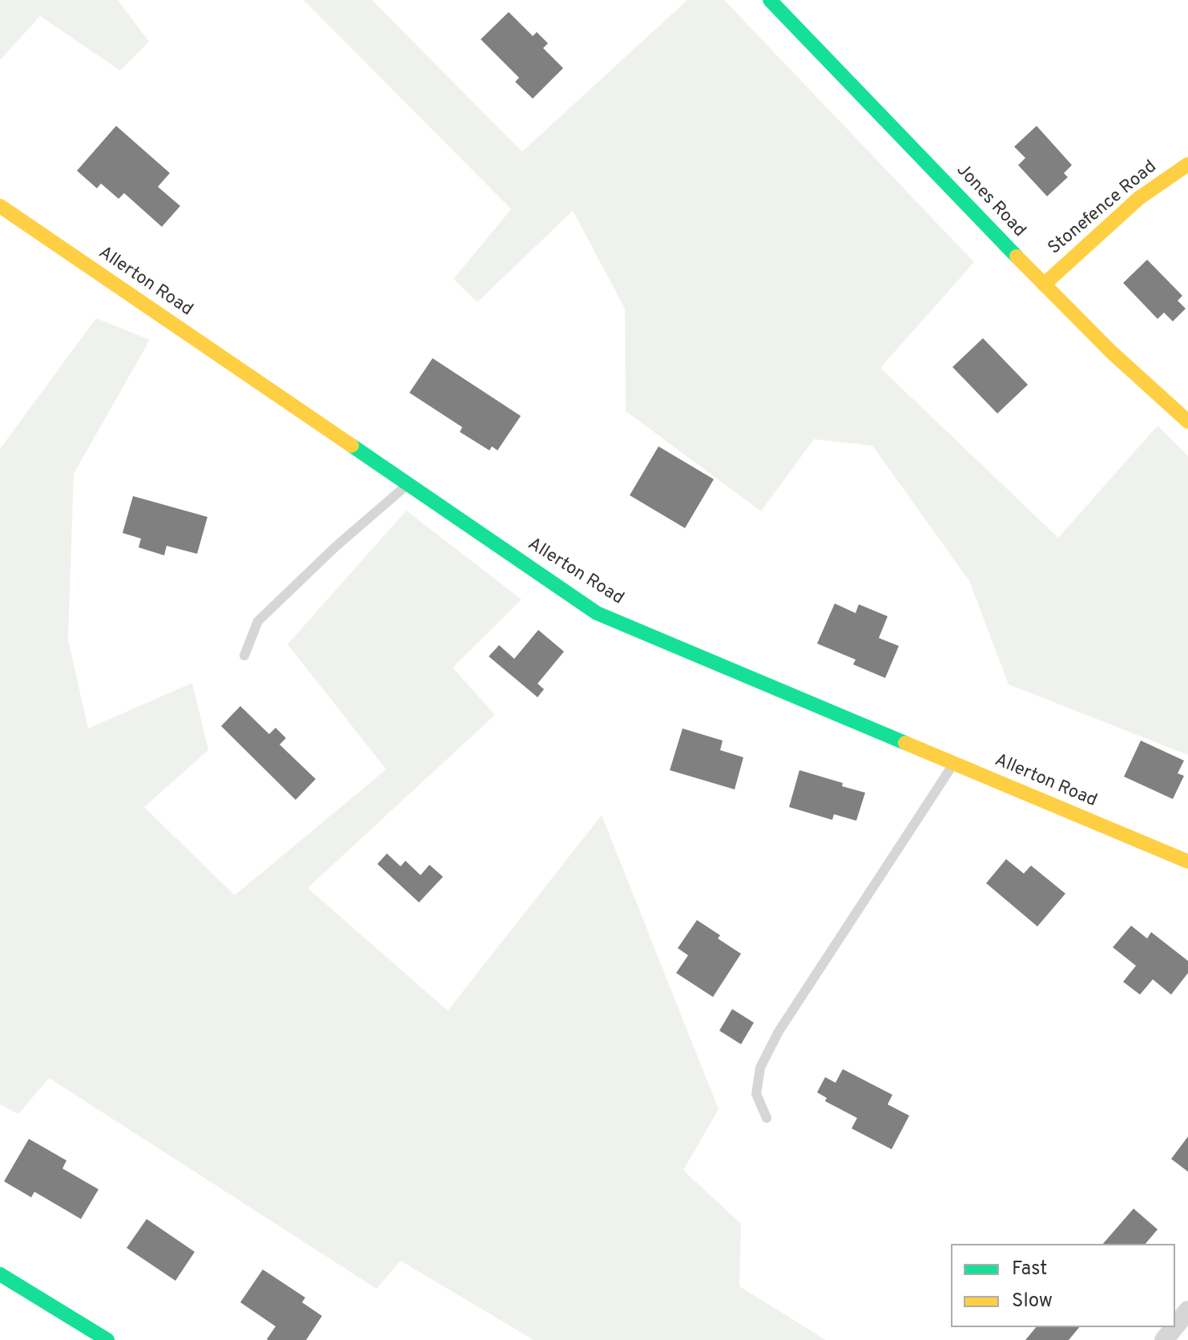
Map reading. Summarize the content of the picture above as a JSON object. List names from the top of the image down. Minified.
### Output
{"streets":{"street":["Jones Road","Stonefence Road","Allerton Road"]},"crossings":[["Jones Road","Stonefence Road"]],"legend":["Fast","Slow"]}
